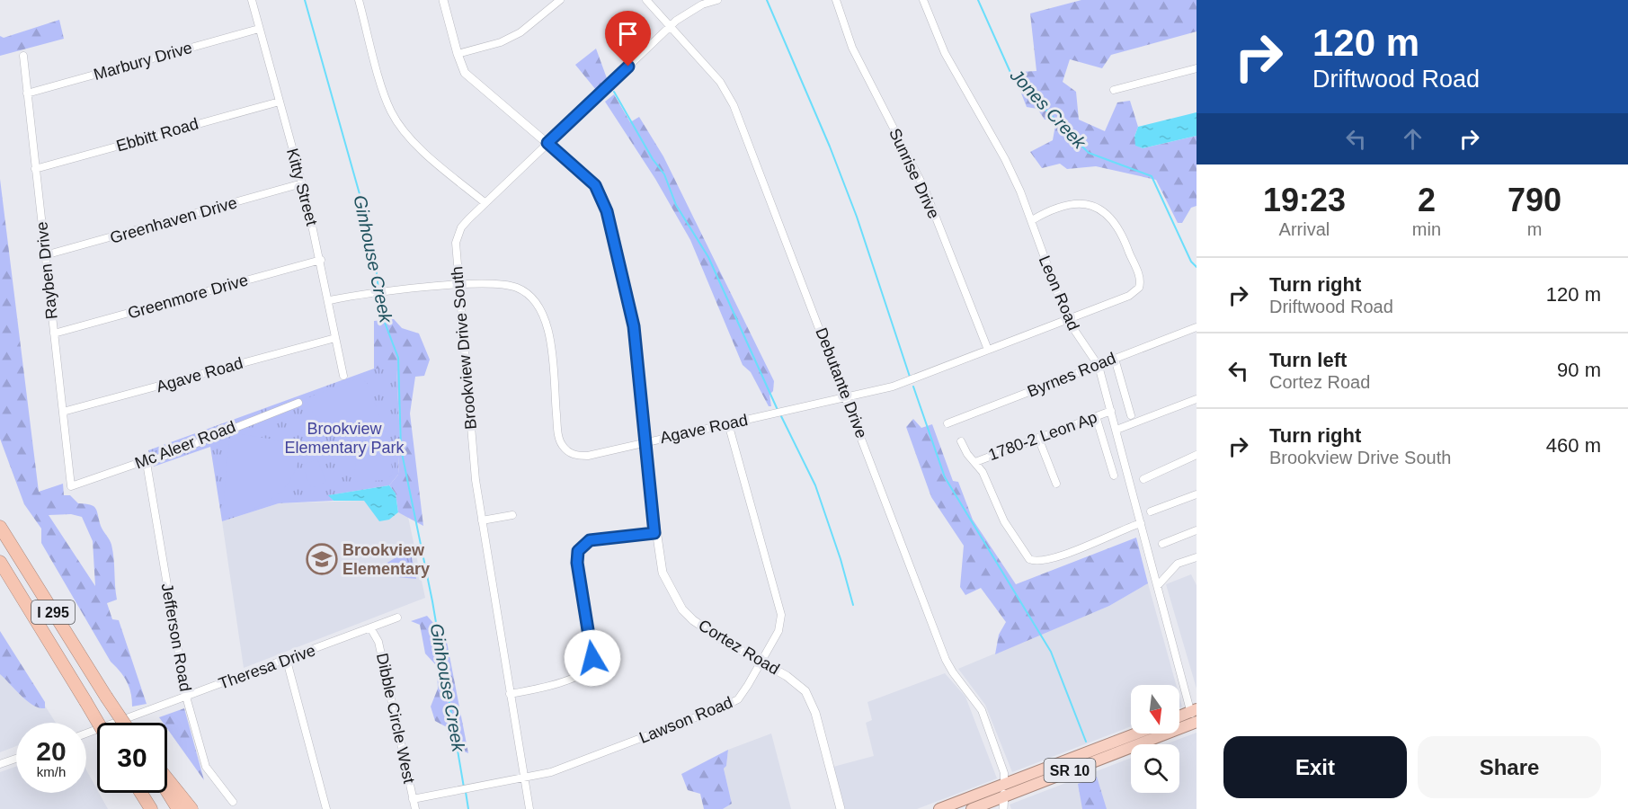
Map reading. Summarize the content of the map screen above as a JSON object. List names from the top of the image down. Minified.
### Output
{"streets":{"highway":["I 295","SR 10"],"street":["Marbury Drive","Ebbitt Road","Sunrise Drive","Kitty Street","Greenhaven Drive","Rayben Drive","Leon Road","Greenmore Drive","Brookview Drive South","Agave Road","Byrnes Road","Debutante Drive","1780-2 Leon Ap","Mc Aleer Road","Jefferson Road","Cortez Road","Theresa Drive","Dibble Circle West","Lawson Road"]},"crossings":[["Marbury Drive","Kitty Street"],["Marbury Drive","Rayben Drive"],["Ebbitt Road","Kitty Street"],["Ebbitt Road","Rayben Drive"],["Sunrise Drive","Agave Road"],["Kitty Street","Greenhaven Drive"],["Kitty Street","Greenmore Drive"],["Kitty Street","Agave Road"],["Greenhaven Drive","Rayben Drive"],["Rayben Drive","Greenmore Drive"],["Rayben Drive","Agave Road"],["Rayben Drive","Mc Aleer Road"],["Leon Road","Agave Road"],["Leon Road","Byrnes Road"],["Leon Road","1780-2 Leon Ap"],["Leon Road","SR 10"],["Brookview Drive South","Agave Road"],["Brookview Drive South","Debutante Drive"],["Brookview Drive South","Cortez Road"],["Brookview Drive South","Lawson Road"],["Agave Road","Debutante Drive"],["Agave Road","Cortez Road"],["Agave Road","Lawson Road"],["Debutante Drive","SR 10"],["Mc Aleer Road","Jefferson Road"],["Jefferson Road","Theresa Drive"],["Cortez Road","Lawson Road"],["Theresa Drive","Dibble Circle West"],["Dibble Circle West","Lawson Road"]],"water":["Jones Creek","Ginhouse Creek"],"parks":["Brookview Elementary Park"],"places":{"school or university":["Brookview Elementary"]},"north":"bottom","page":{"turn":["120 m","Driftwood Road"],"eta":["19:23","Arrival","2","min","790","m"],"list":[{"name":"Turn right","note":"Driftwood Road","value":"120 m"},{"name":"Turn left","note":"Cortez Road","value":"90 m"},{"name":"Turn right","note":"Brookview Drive South","value":"460 m"}],"speed":"20 km/h","limit":"30","buttons":["Exit","Share"]}}
